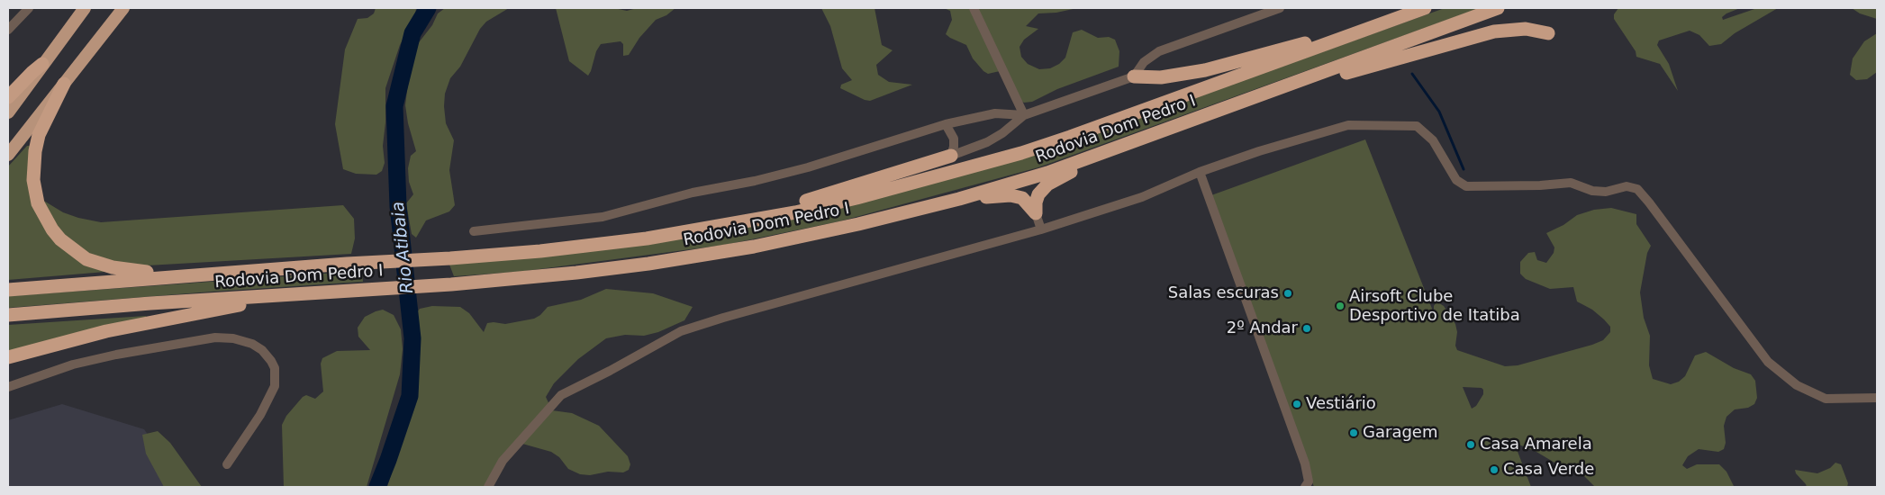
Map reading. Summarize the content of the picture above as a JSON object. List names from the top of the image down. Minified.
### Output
{"streets":{"highway":["Rodovia Dom Pedro I"]},"water":["Rio Atibaia"],"places":["Salas escuras","Airsoft Clube Desportivo de Itatiba","2º Andar","Vestiário","Garagem","Casa Amarela","Casa Verde"]}
